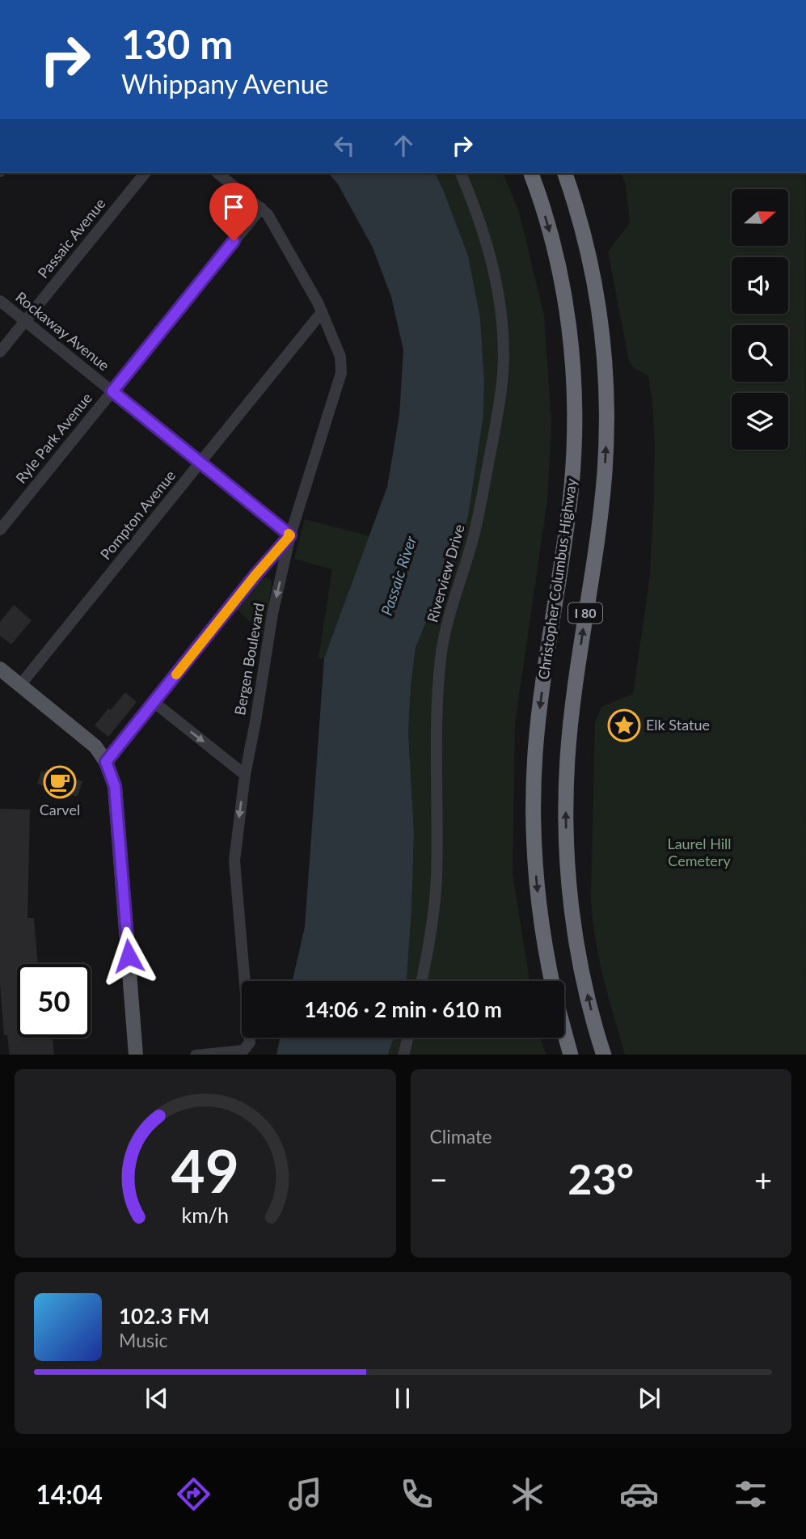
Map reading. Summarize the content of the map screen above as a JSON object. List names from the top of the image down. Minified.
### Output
{"streets":{"highway":["Christopher Columbus Highway","I 80"],"street":["Passaic Avenue","Rockaway Avenue","Ryle Park Avenue","Pompton Avenue","Riverview Drive","Bergen Boulevard"]},"crossings":[["Passaic Avenue","Rockaway Avenue"],["Rockaway Avenue","Ryle Park Avenue"],["Rockaway Avenue","Pompton Avenue"],["Rockaway Avenue","Bergen Boulevard"],["Ryle Park Avenue","Bergen Boulevard"],["Pompton Avenue","Bergen Boulevard"]],"one_way":["Bergen Boulevard"],"water":["Passaic River"],"parks":["Laurel Hill Cemetery"],"places":{"place":["Elk Statue"],"cafe":["Carvel"]},"north":"right","page":{"turn":["130 m","Whippany Avenue"],"limit":"50","trip":"14:06 · 2 min · 610 m","tile":"Climate","heat":["−","23°","+"],"song":["102.3 FM","Music"],"tabs":"14:04","gauge":["49","km/h"]}}
